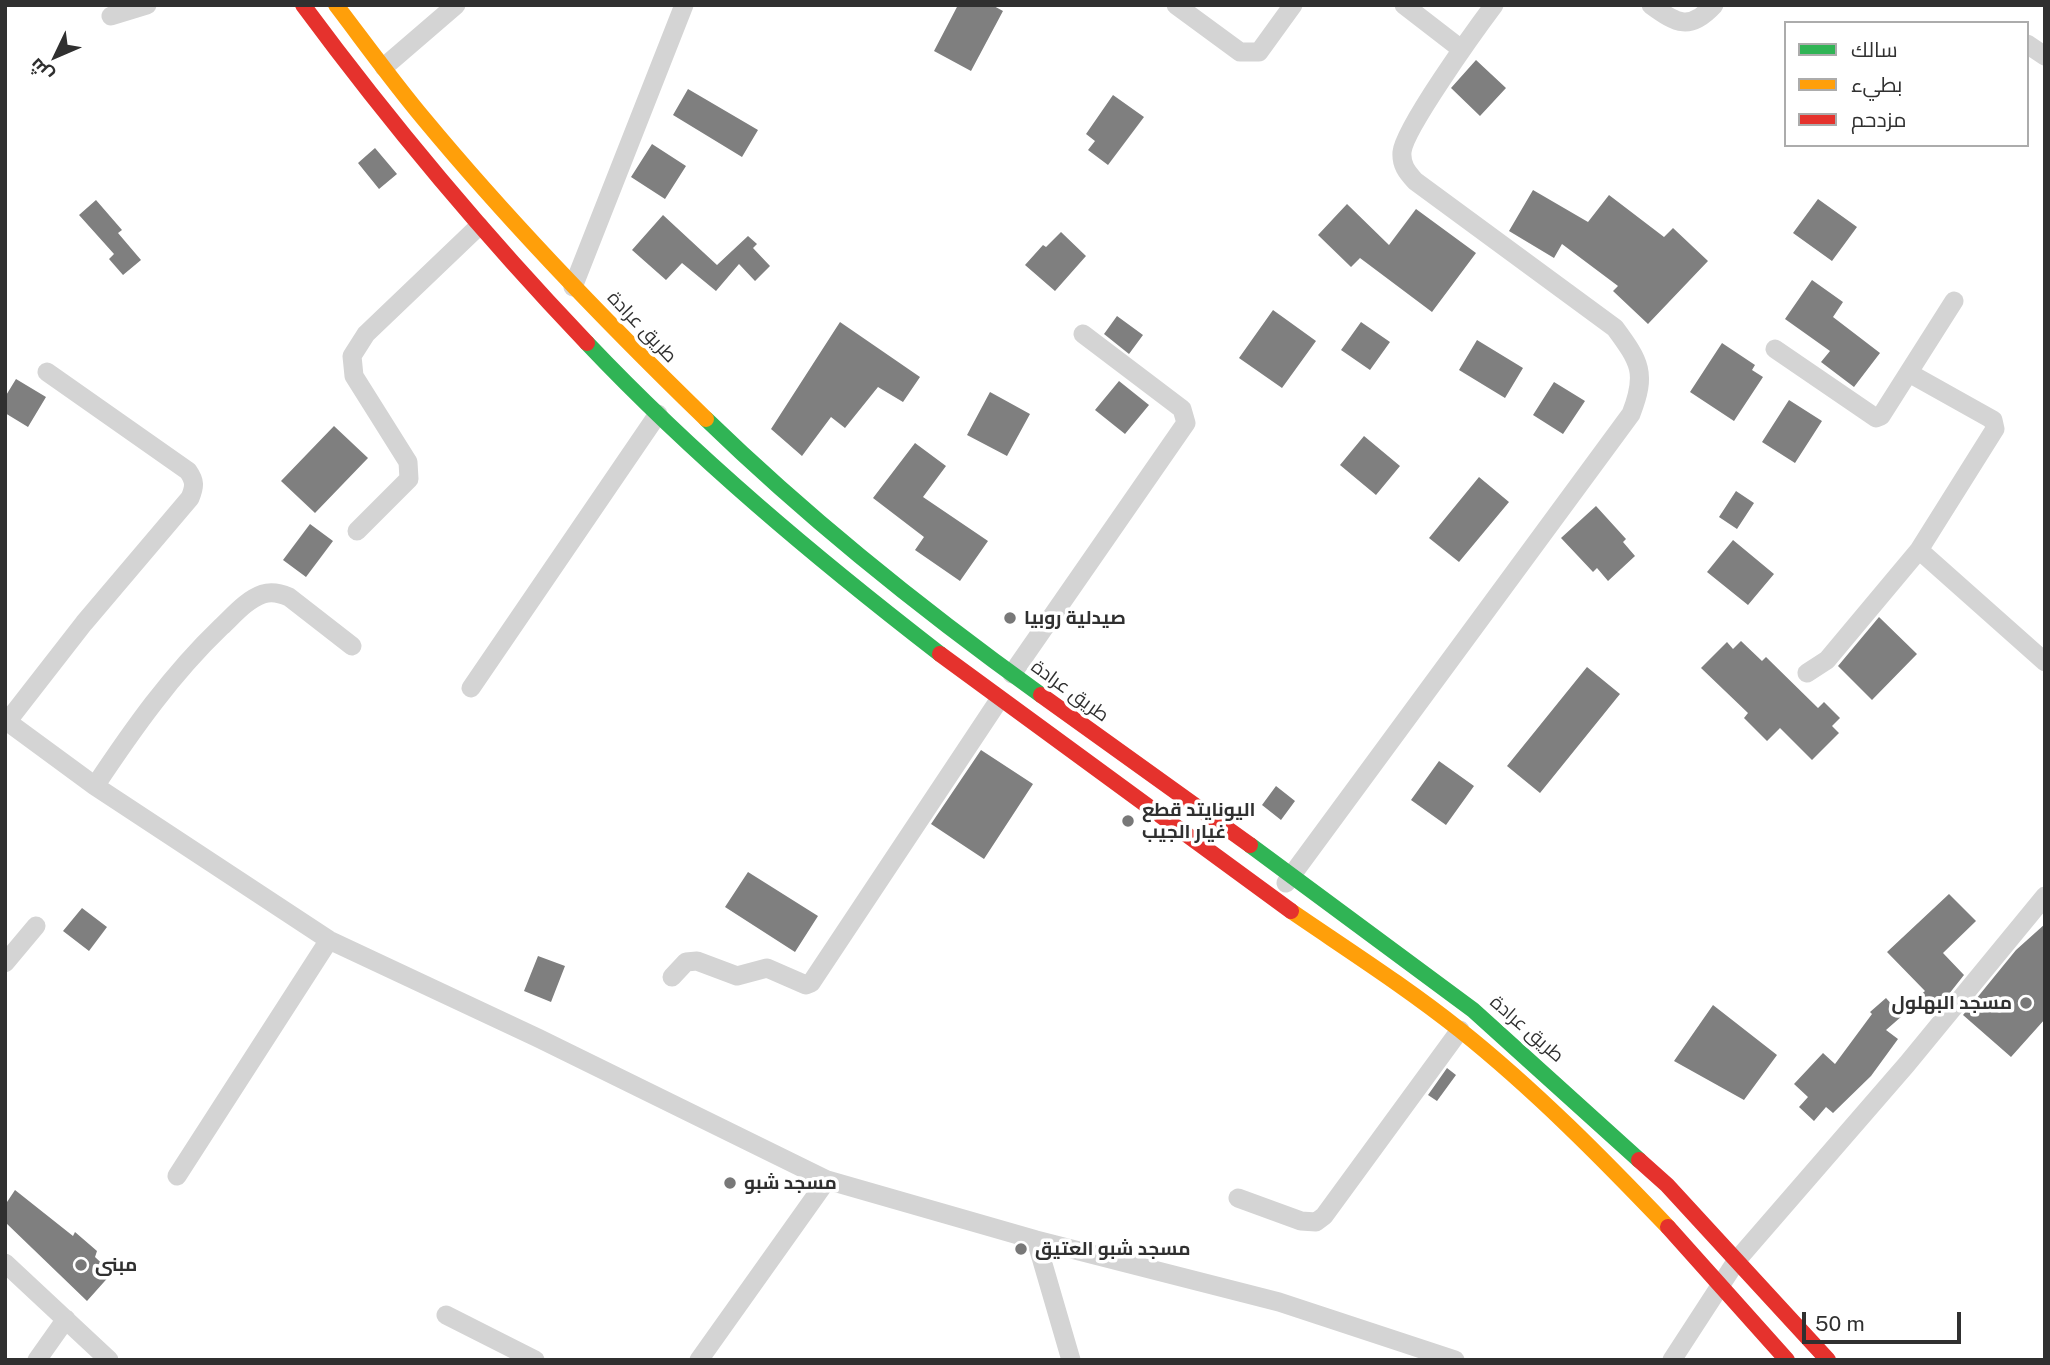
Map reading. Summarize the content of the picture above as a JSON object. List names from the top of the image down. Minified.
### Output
{"streets":{"main road":["طريق عرادة"]},"places":["صيدلية روبيا","اليونايتد قطع غيار الجيب","مسجد البهلول","مسجد شبو","مسجد شبو العتيق","مبنى"],"legend":["سالك","بطيء","مزدحم"],"scale_bar":"50 m","north":"bottom left"}
